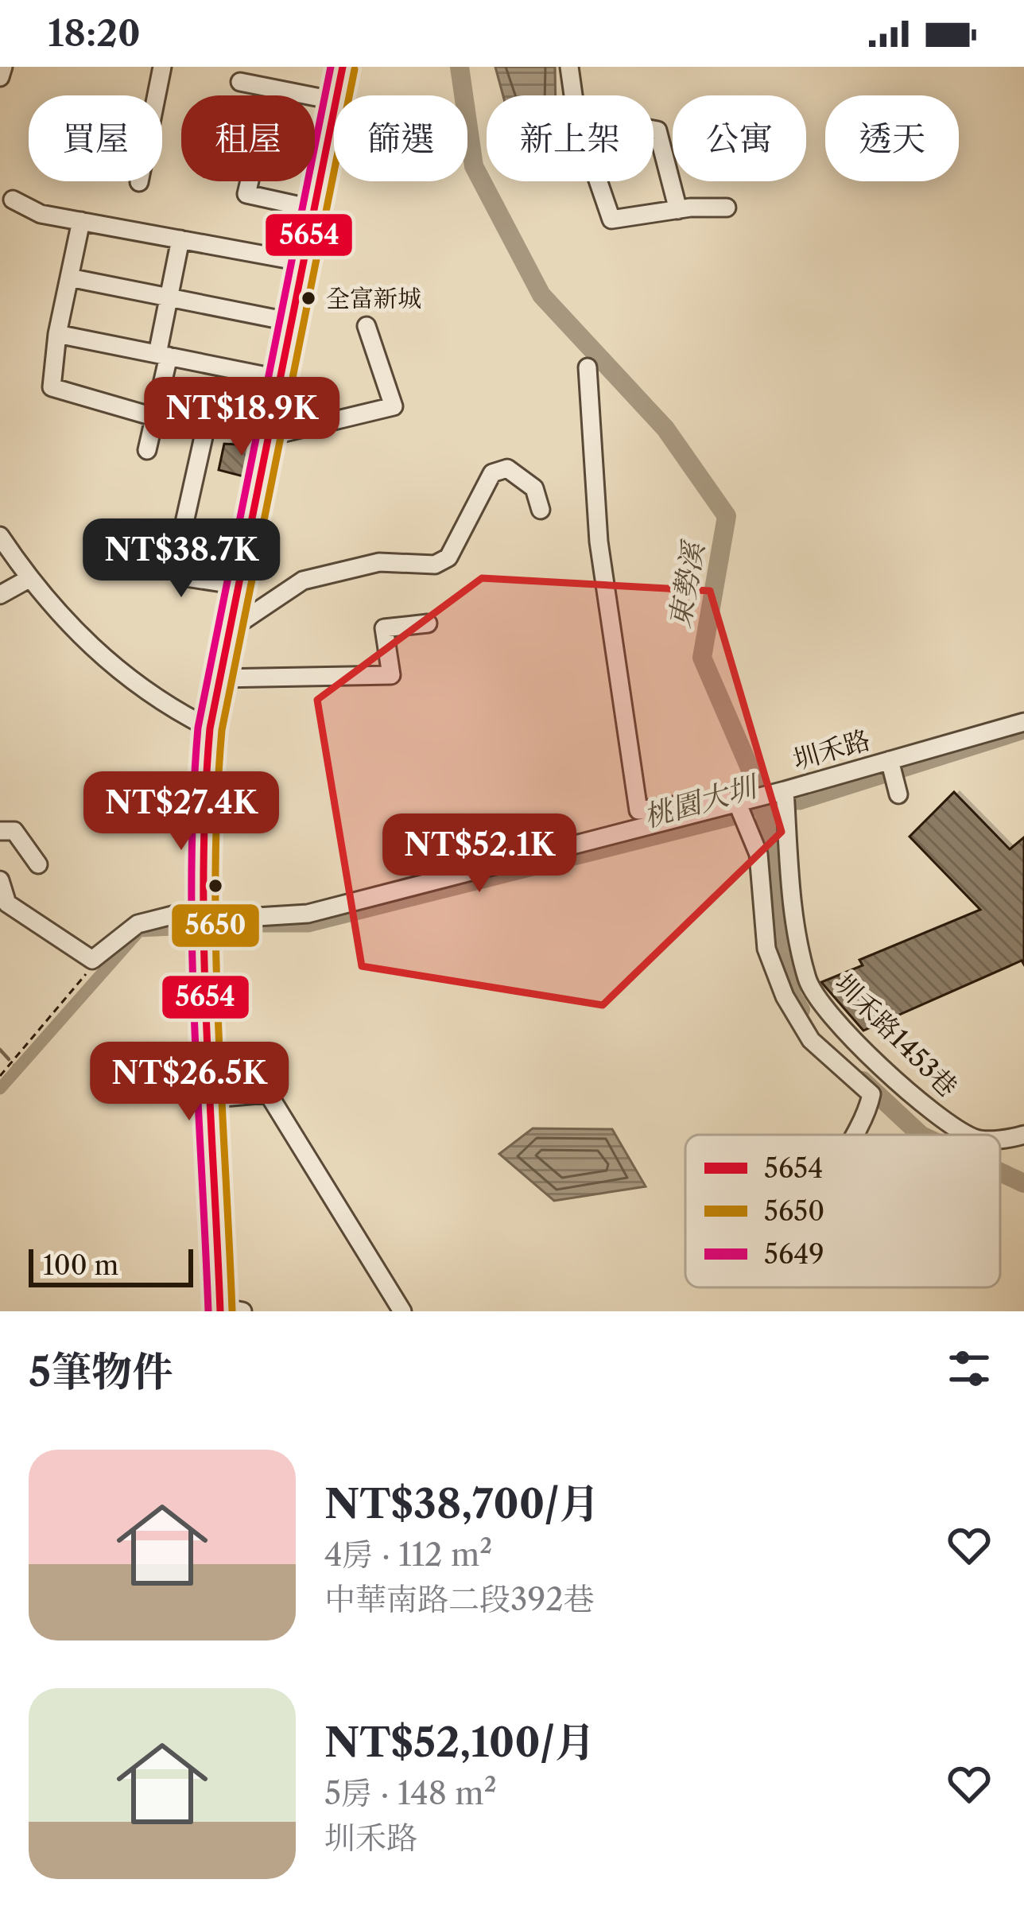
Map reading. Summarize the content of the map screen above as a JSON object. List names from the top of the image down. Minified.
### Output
{"streets":{"street":["圳禾路","圳禾路1453巷"]},"crossings":[["圳禾路","圳禾路1453巷"]],"water":["東勢溪","桃園大圳"],"places":["全富新城"],"lines":["transit line 5654","transit line 5649","transit line 5650"],"legend":["5654","5650","5649"],"scale_bar":"100 m","page":{"status":"18:20","chip":["買屋","租屋","篩選","新上架","公寓","透天"],"price":["NT$18.9K","NT$38.7K","NT$27.4K","NT$52.1K","NT$26.5K"],"scale":"100 m","heading":"5筆物件","list":[{"name":"NT$38,700/月","note":"4房 · 112 m² · 中華南路二段392巷"},{"name":"NT$52,100/月","note":"5房 · 148 m² · 圳禾路"}]}}
